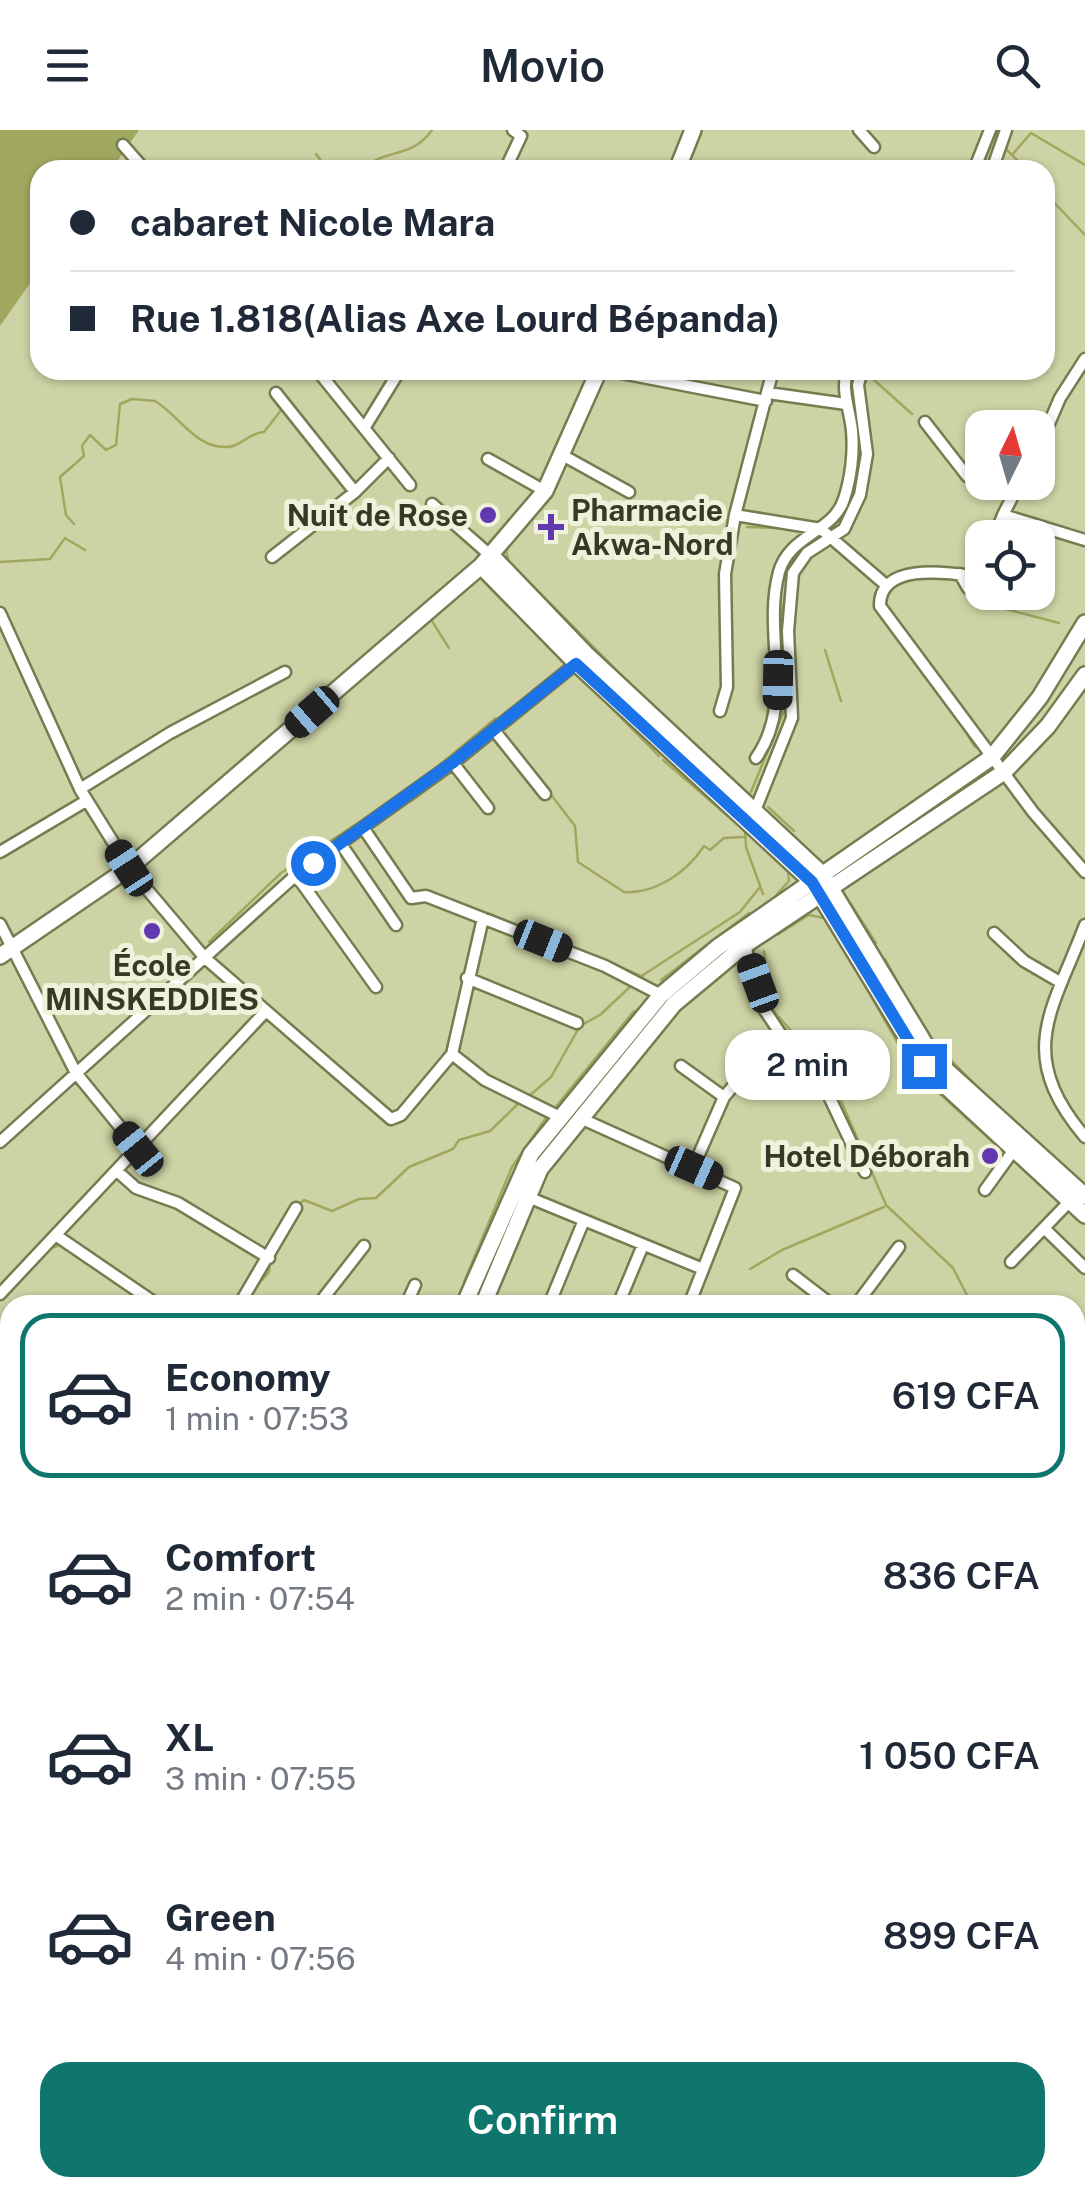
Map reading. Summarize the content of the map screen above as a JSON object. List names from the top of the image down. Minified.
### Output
{"places":{"other":["Nuit de Rose","École MINSKEDDIES","Hotel Déborah"],"health":["Pharmacie Akwa-Nord"]},"north":"top","page":{"header":"Movio","banner":["cabaret Nicole Mara","Rue 1.818(Alias Axe Lourd Bépanda)"],"bubble":"2 min","list":[{"name":"Economy","note":"1 min · 07:53","value":"619 CFA"},{"name":"Comfort","note":"2 min · 07:54","value":"836 CFA"},{"name":"XL","note":"3 min · 07:55","value":"1 050 CFA"},{"name":"Green","note":"4 min · 07:56","value":"899 CFA"}],"buttons":"Confirm"}}
